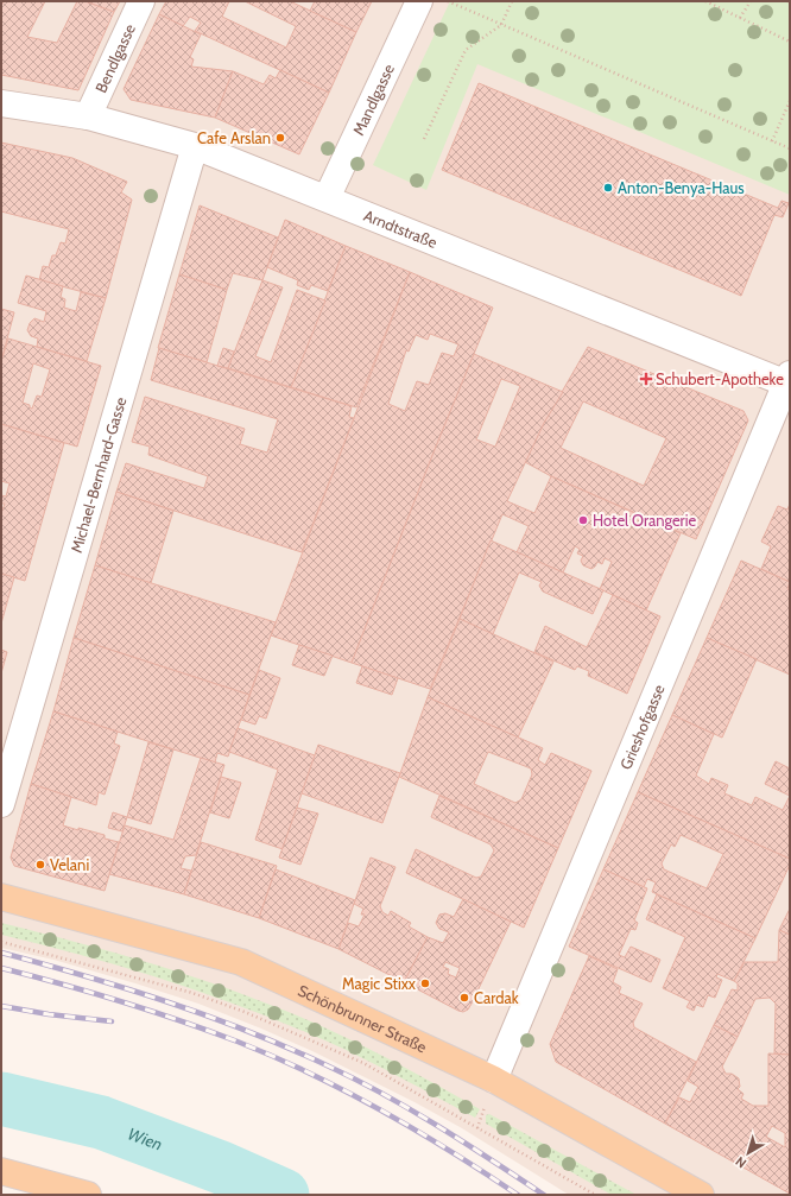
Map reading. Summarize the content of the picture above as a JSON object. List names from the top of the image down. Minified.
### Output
{"streets":{"main road":["Schönbrunner Straße"],"street":["Bendlgasse","Mandlgasse","Arndtstraße","Michael-Bernhard-Gasse","Grieshofgasse"]},"crossings":[["Bendlgasse","Arndtstraße"],["Mandlgasse","Arndtstraße"],["Arndtstraße","Michael-Bernhard-Gasse"],["Arndtstraße","Grieshofgasse"],["Grieshofgasse","Schönbrunner Straße"]],"water":["Wien"],"places":{"other":["Cafe Arslan","Anton-Benya-Haus","Hotel Orangerie","Velani","Magic Stixx","Cardak"],"health":["Schubert-Apotheke"]},"north":"bottom left"}
